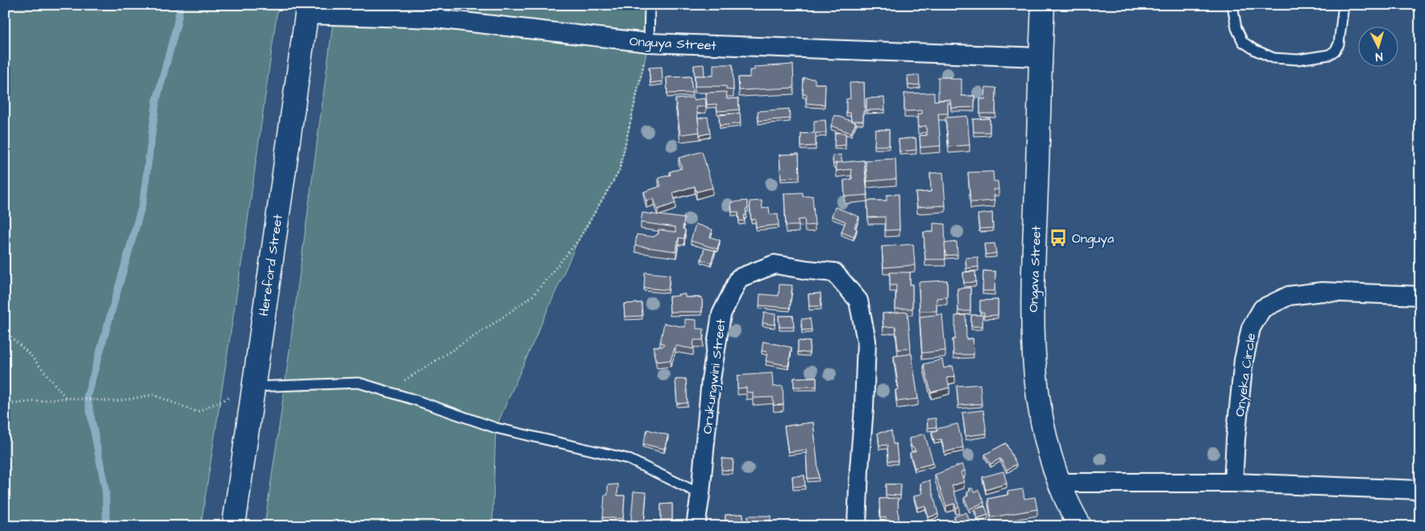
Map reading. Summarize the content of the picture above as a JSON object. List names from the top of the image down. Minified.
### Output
{"streets":{"street":["Onguya Street","Hereford Street","Ongava Street","Onyeka Circle","Orukungwini Street"]},"crossings":[["Onguya Street","Hereford Street"],["Onguya Street","Ongava Street"]],"places":{"bus stop":["Onguya"]},"north":"bottom"}
